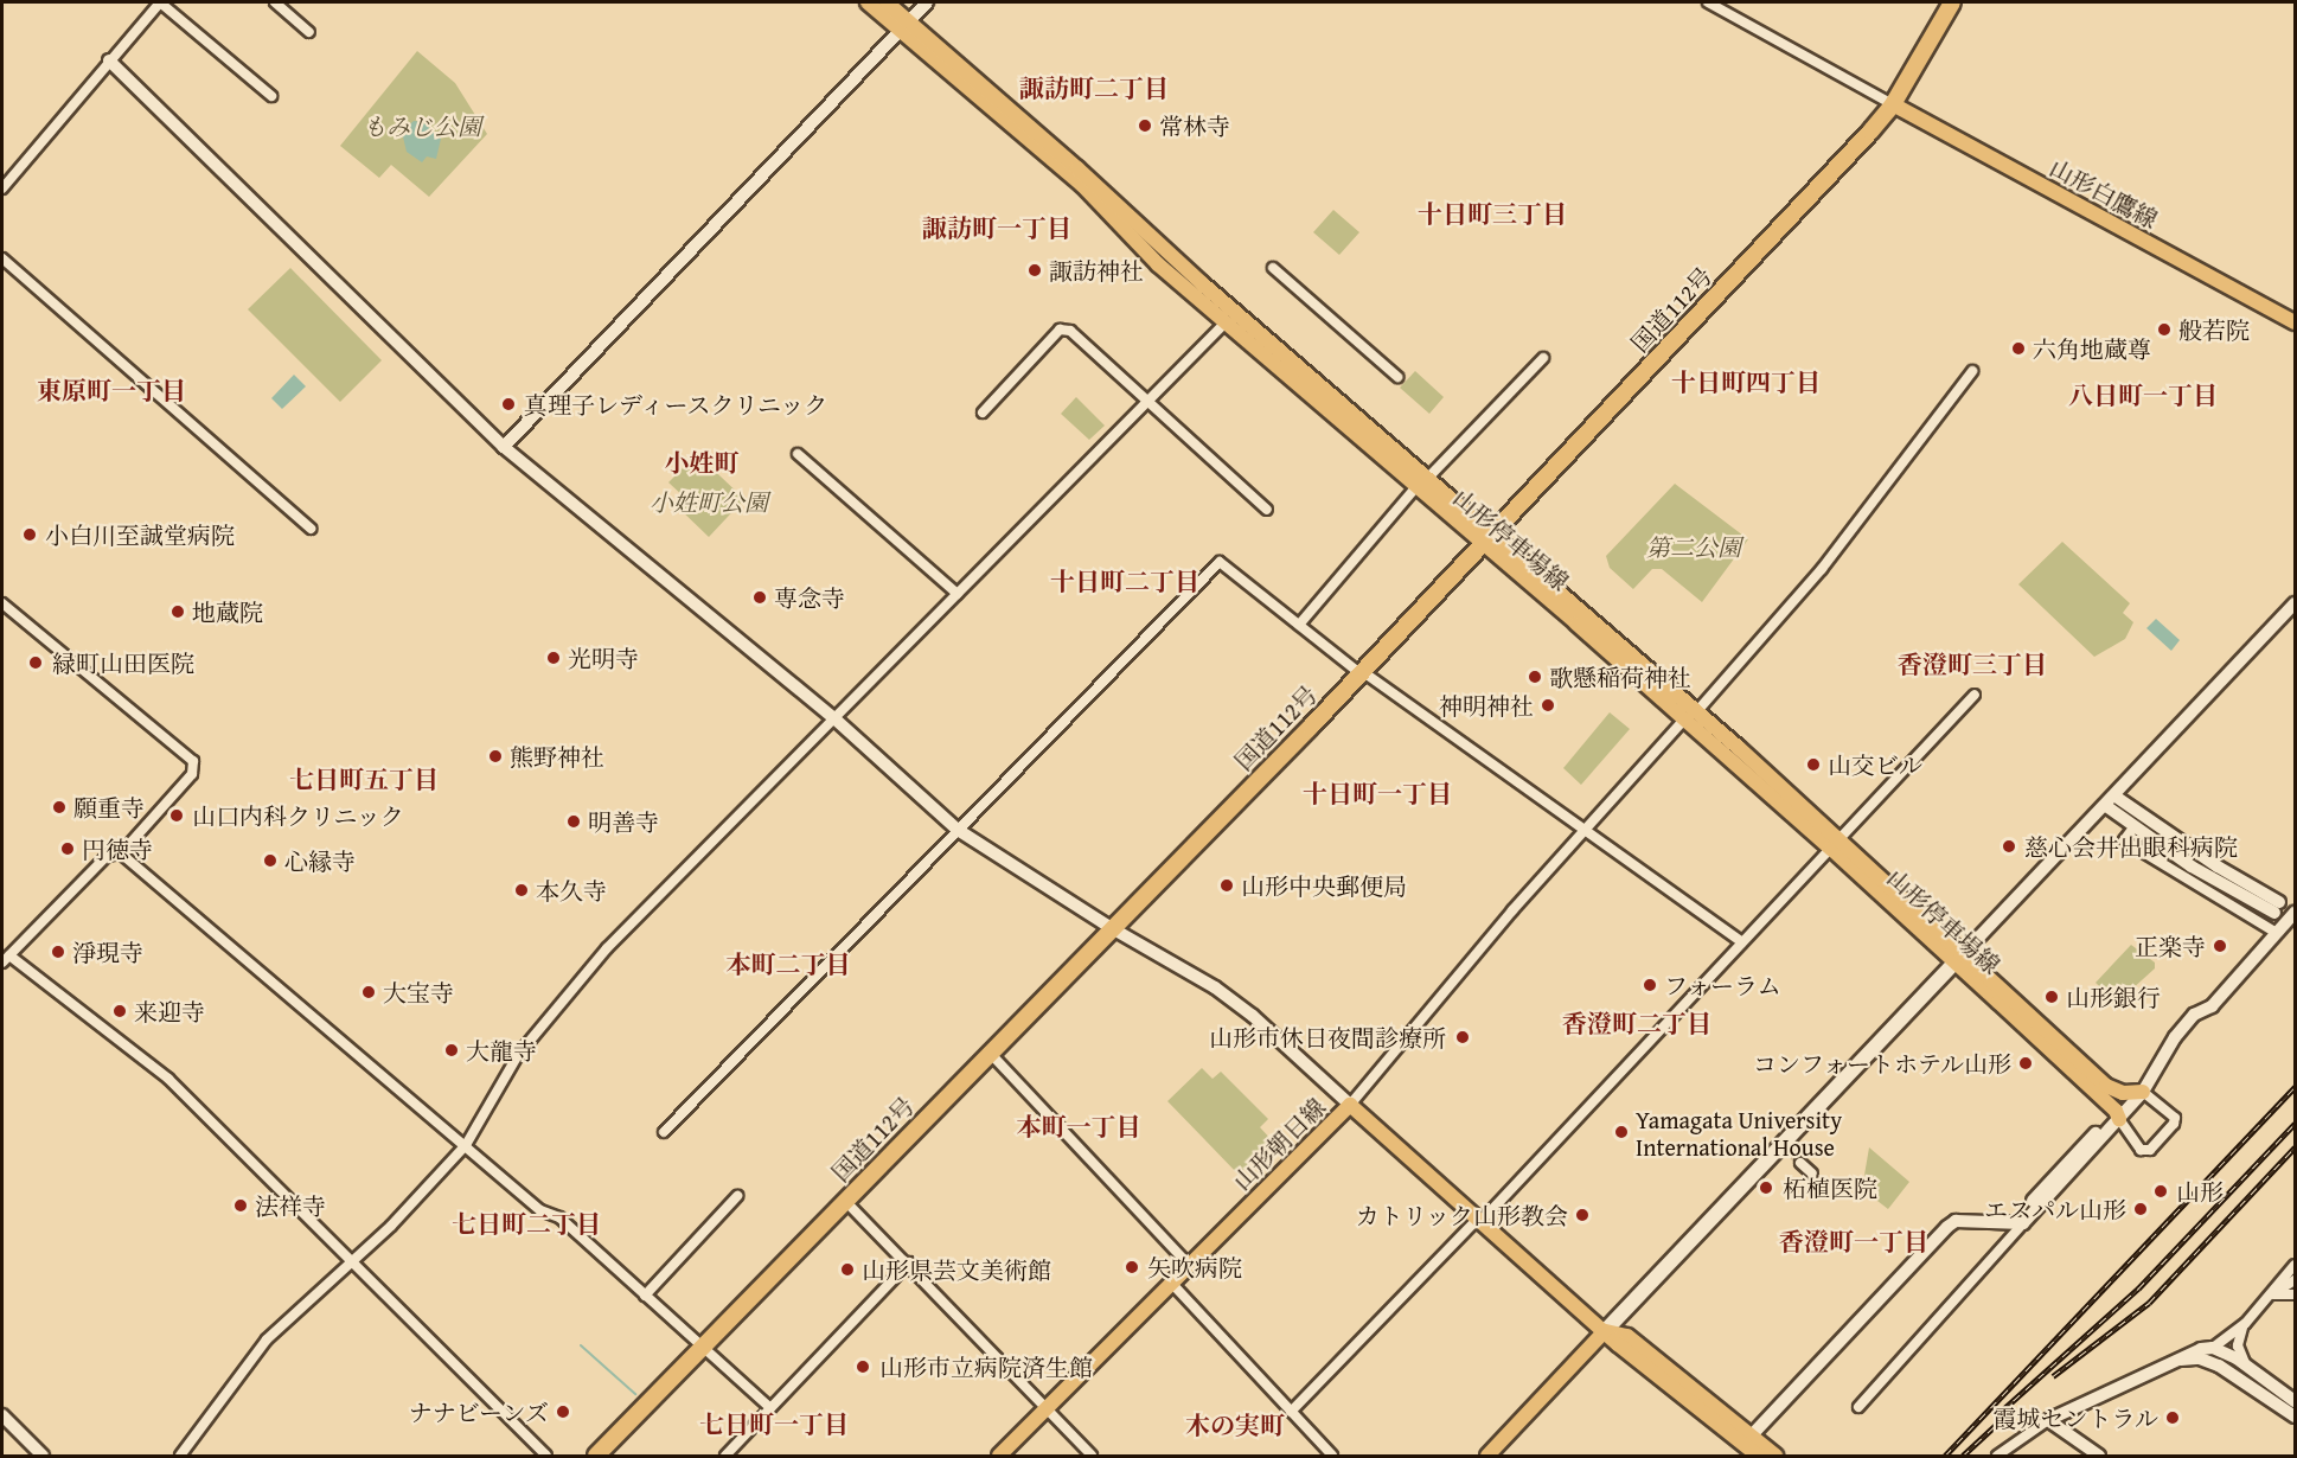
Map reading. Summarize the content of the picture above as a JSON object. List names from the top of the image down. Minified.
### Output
{"streets":{"highway":["国道112号"],"main road":["山形白鷹線","山形停車場線","山形朝日線"]},"crossings":[["山形白鷹線","国道112号"],["国道112号","山形停車場線"]],"districts":["諏訪町二丁目","十日町三丁目","諏訪町一丁目","十日町四丁目","東原町一丁目","八日町一丁目","小姓町","十日町二丁目","香澄町三丁目","七日町五丁目","十日町一丁目","本町二丁目","香澄町二丁目","本町一丁目","七日町二丁目","香澄町一丁目","七日町一丁目","木の実町"],"parks":["もみじ公園","小姓町公園","第二公園"],"places":["常林寺","諏訪神社","般若院","六角地蔵尊","真理子レディースクリニック","小白川至誠堂病院","専念寺","地蔵院","光明寺","緑町山田医院","歌懸稲荷神社","神明神社","熊野神社","山交ビル","願重寺","山口内科クリニック","明善寺","慈心会井出眼科病院","円徳寺","心縁寺","山形中央郵便局","本久寺","正楽寺","淨現寺","フォーラム","大宝寺","山形銀行","来迎寺","山形市休日夜間診療所","大龍寺","コンフォートホテル山形","Yamagata University International House","柘植医院","山形","法祥寺","エスパル山形","カトリック山形教会","矢吹病院","山形県芸文美術館","山形市立病院済生館","ナナビーンズ","霞城セントラル"]}
